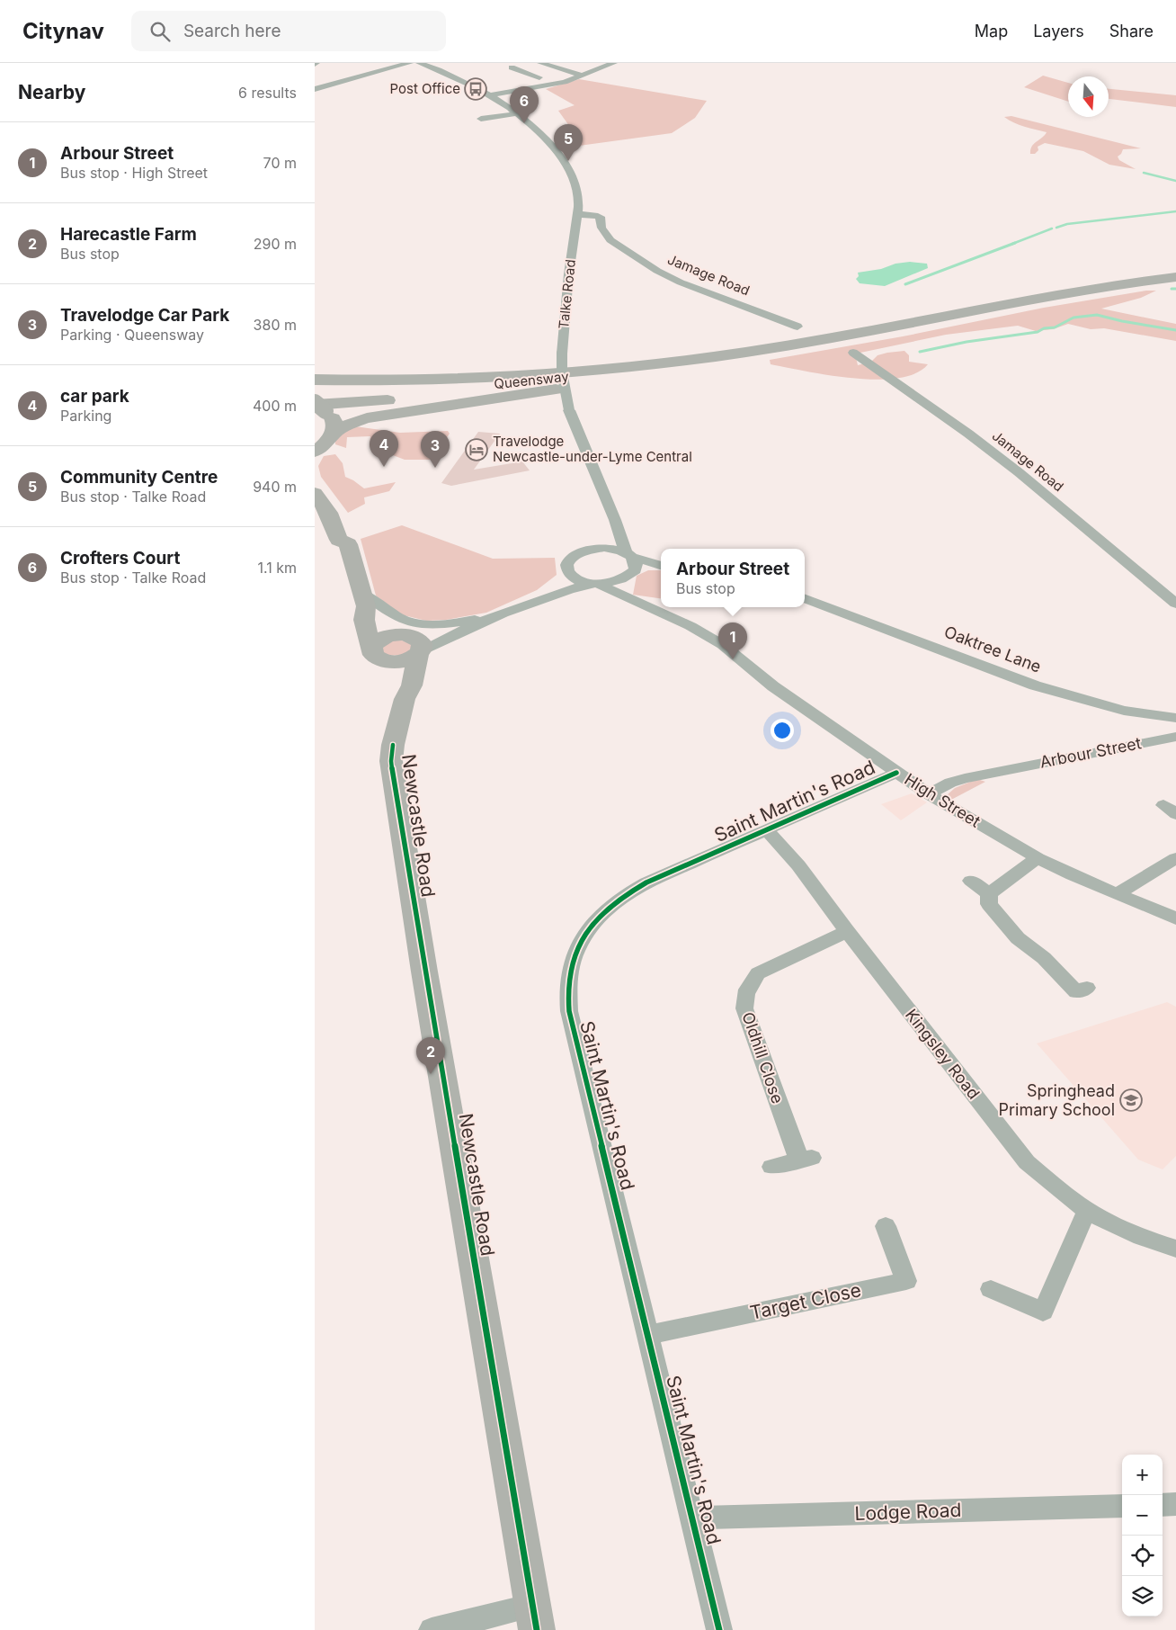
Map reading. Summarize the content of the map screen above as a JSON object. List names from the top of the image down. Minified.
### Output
{"streets":{"highway":["Queensway","Newcastle Road"],"street":["Jamage Road","Talke Road","Oaktree Lane","Arbour Street","High Street","Saint Martin's Road","Kingsley Road","Oldhill Close","Target Close","Lodge Road"]},"crossings":[["Jamage Road","Talke Road"],["Arbour Street","High Street"],["High Street","Saint Martin's Road"],["Saint Martin's Road","Kingsley Road"],["Saint Martin's Road","Target Close"],["Saint Martin's Road","Lodge Road"],["Kingsley Road","Oldhill Close"]],"places":{"bus stop":["Post Office"],"hotel":["Travelodge Newcastle-under-Lyme Central"],"school or university":["Springhead Primary School"]},"north":"bottom","page":{"header":"Citynav","search":"Search here","nav":["Map","Layers","Share"],"heading":["Nearby","6 results"],"pins":["6","5","4","3","1","2"],"list":[{"mark":"1","name":"Arbour Street","note":"Bus stop · High Street","value":"70 m"},{"mark":"2","name":"Harecastle Farm","note":"Bus stop","value":"290 m"},{"mark":"3","name":"Travelodge Car Park","note":"Parking · Queensway","value":"380 m"},{"mark":"4","name":"car park","note":"Parking","value":"400 m"},{"mark":"5","name":"Community Centre","note":"Bus stop · Talke Road","value":"940 m"},{"mark":"6","name":"Crofters Court","note":"Bus stop · Talke Road","value":"1.1 km"}],"popup":["Arbour Street","Bus stop"],"map_buttons":["+","−"]}}
